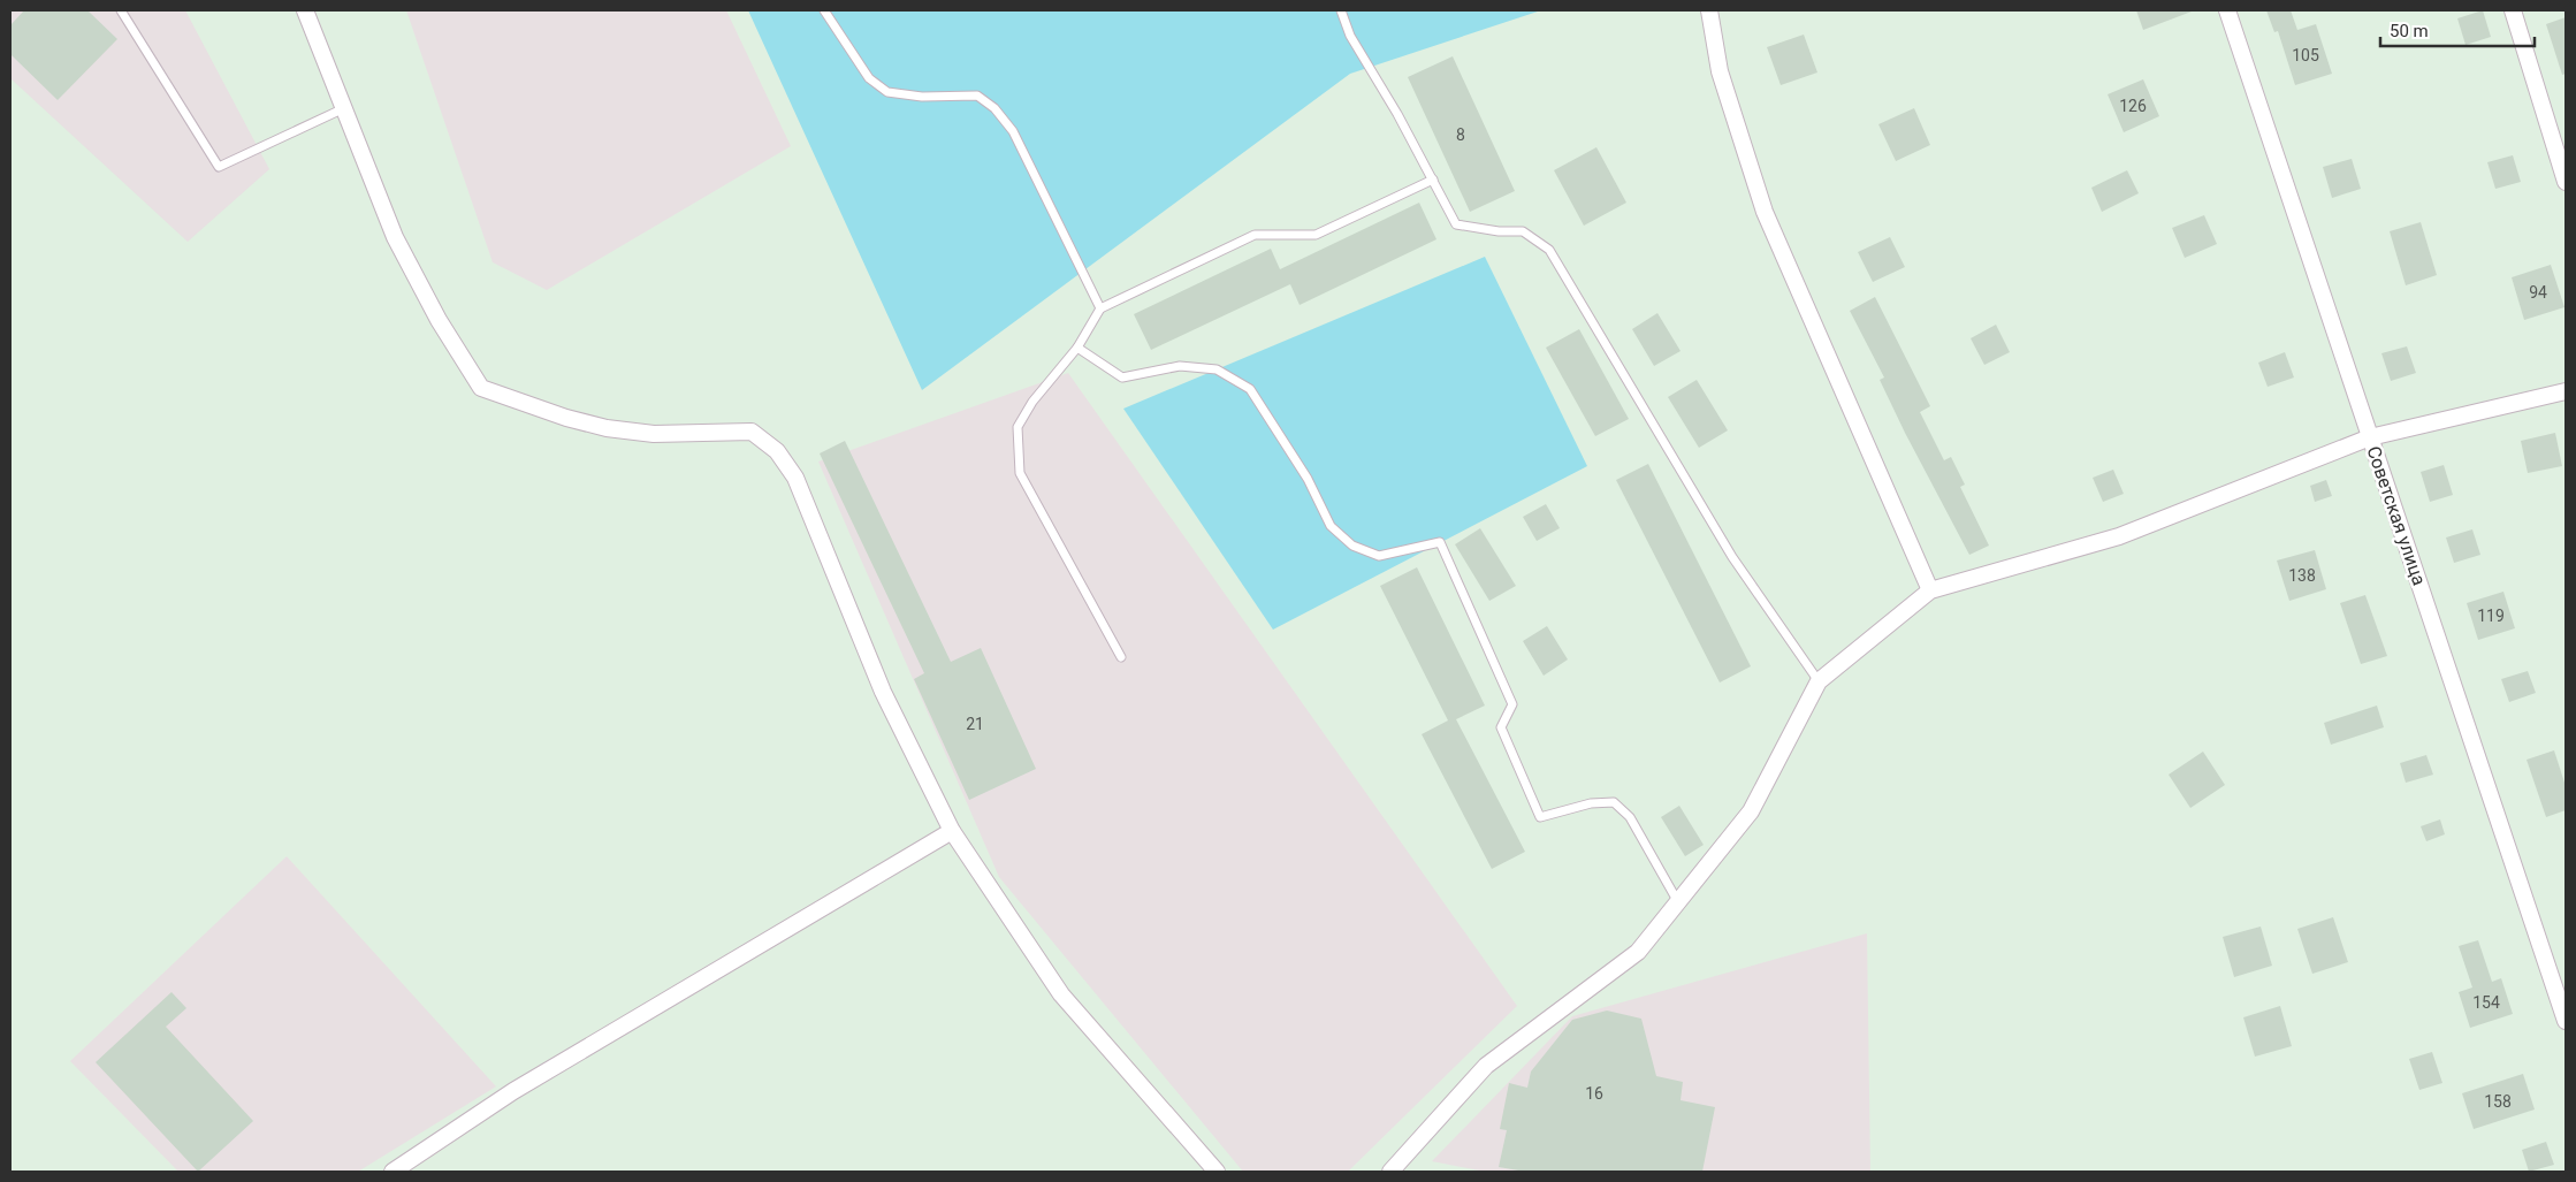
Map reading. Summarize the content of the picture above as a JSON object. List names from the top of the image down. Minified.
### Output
{"streets":{"street":["Советская улица"]},"house_numbers":["105","126","8","94","138","119","21","154","16","158"],"scale_bar":"50 m"}
